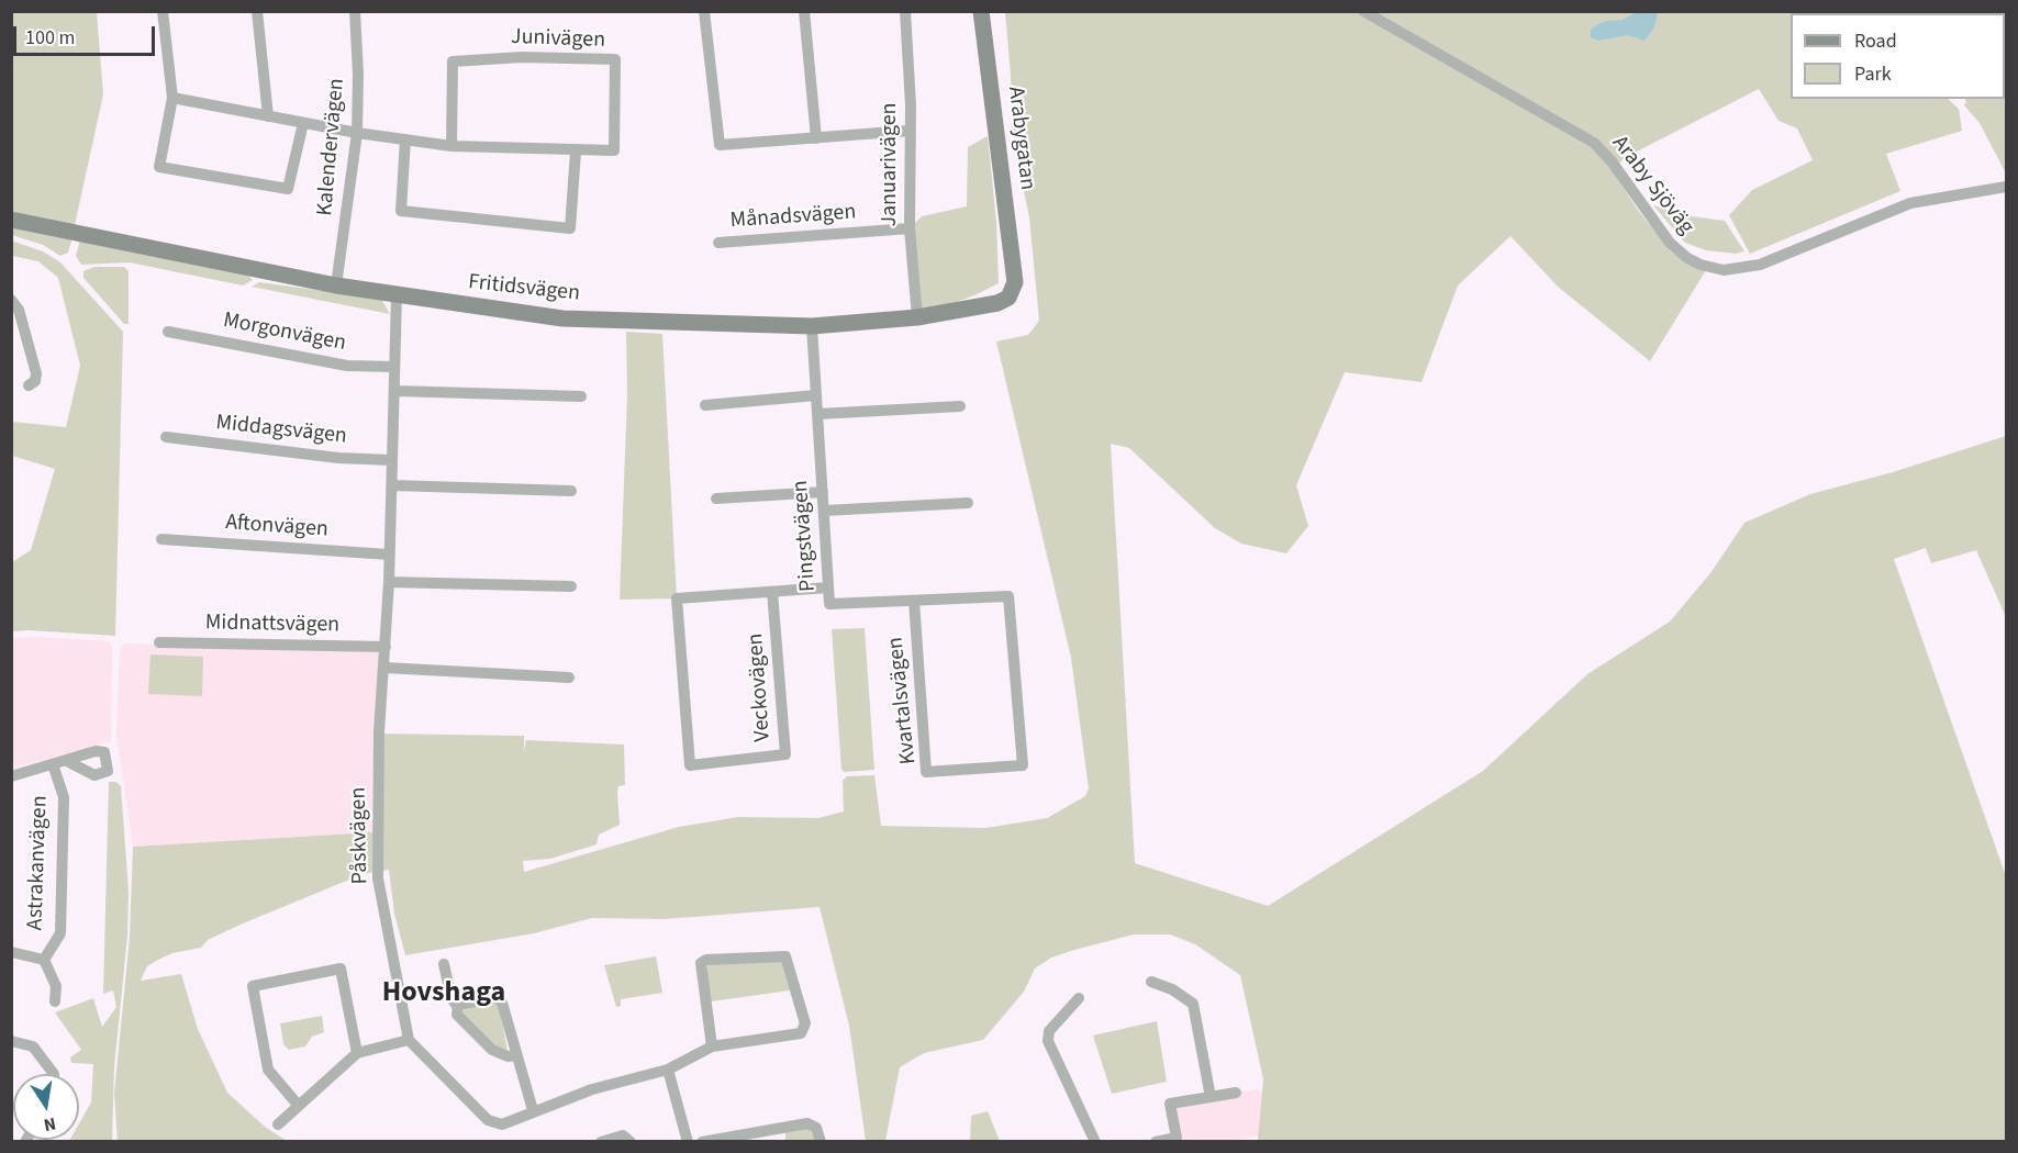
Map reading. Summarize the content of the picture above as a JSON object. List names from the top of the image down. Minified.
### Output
{"streets":{"street":["Junivägen","Arabygatan","Kalendervägen","Januarivägen","Araby Sjöväg","Månadsvägen","Fritidsvägen","Morgonvägen","Middagsvägen","Aftonvägen","Pingstvägen","Midnattsvägen","Veckovägen","Kvartalsvägen","Påskvägen","Astrakanvägen"]},"crossings":[["Junivägen","Kalendervägen"],["Arabygatan","Fritidsvägen"],["Kalendervägen","Fritidsvägen"],["Januarivägen","Månadsvägen"],["Januarivägen","Fritidsvägen"],["Fritidsvägen","Pingstvägen"],["Fritidsvägen","Påskvägen"],["Morgonvägen","Påskvägen"],["Middagsvägen","Påskvägen"],["Aftonvägen","Påskvägen"],["Pingstvägen","Kvartalsvägen"],["Midnattsvägen","Påskvägen"]],"districts":["Hovshaga"],"legend":["Road","Park"],"scale_bar":"100 m","north":"bottom"}
